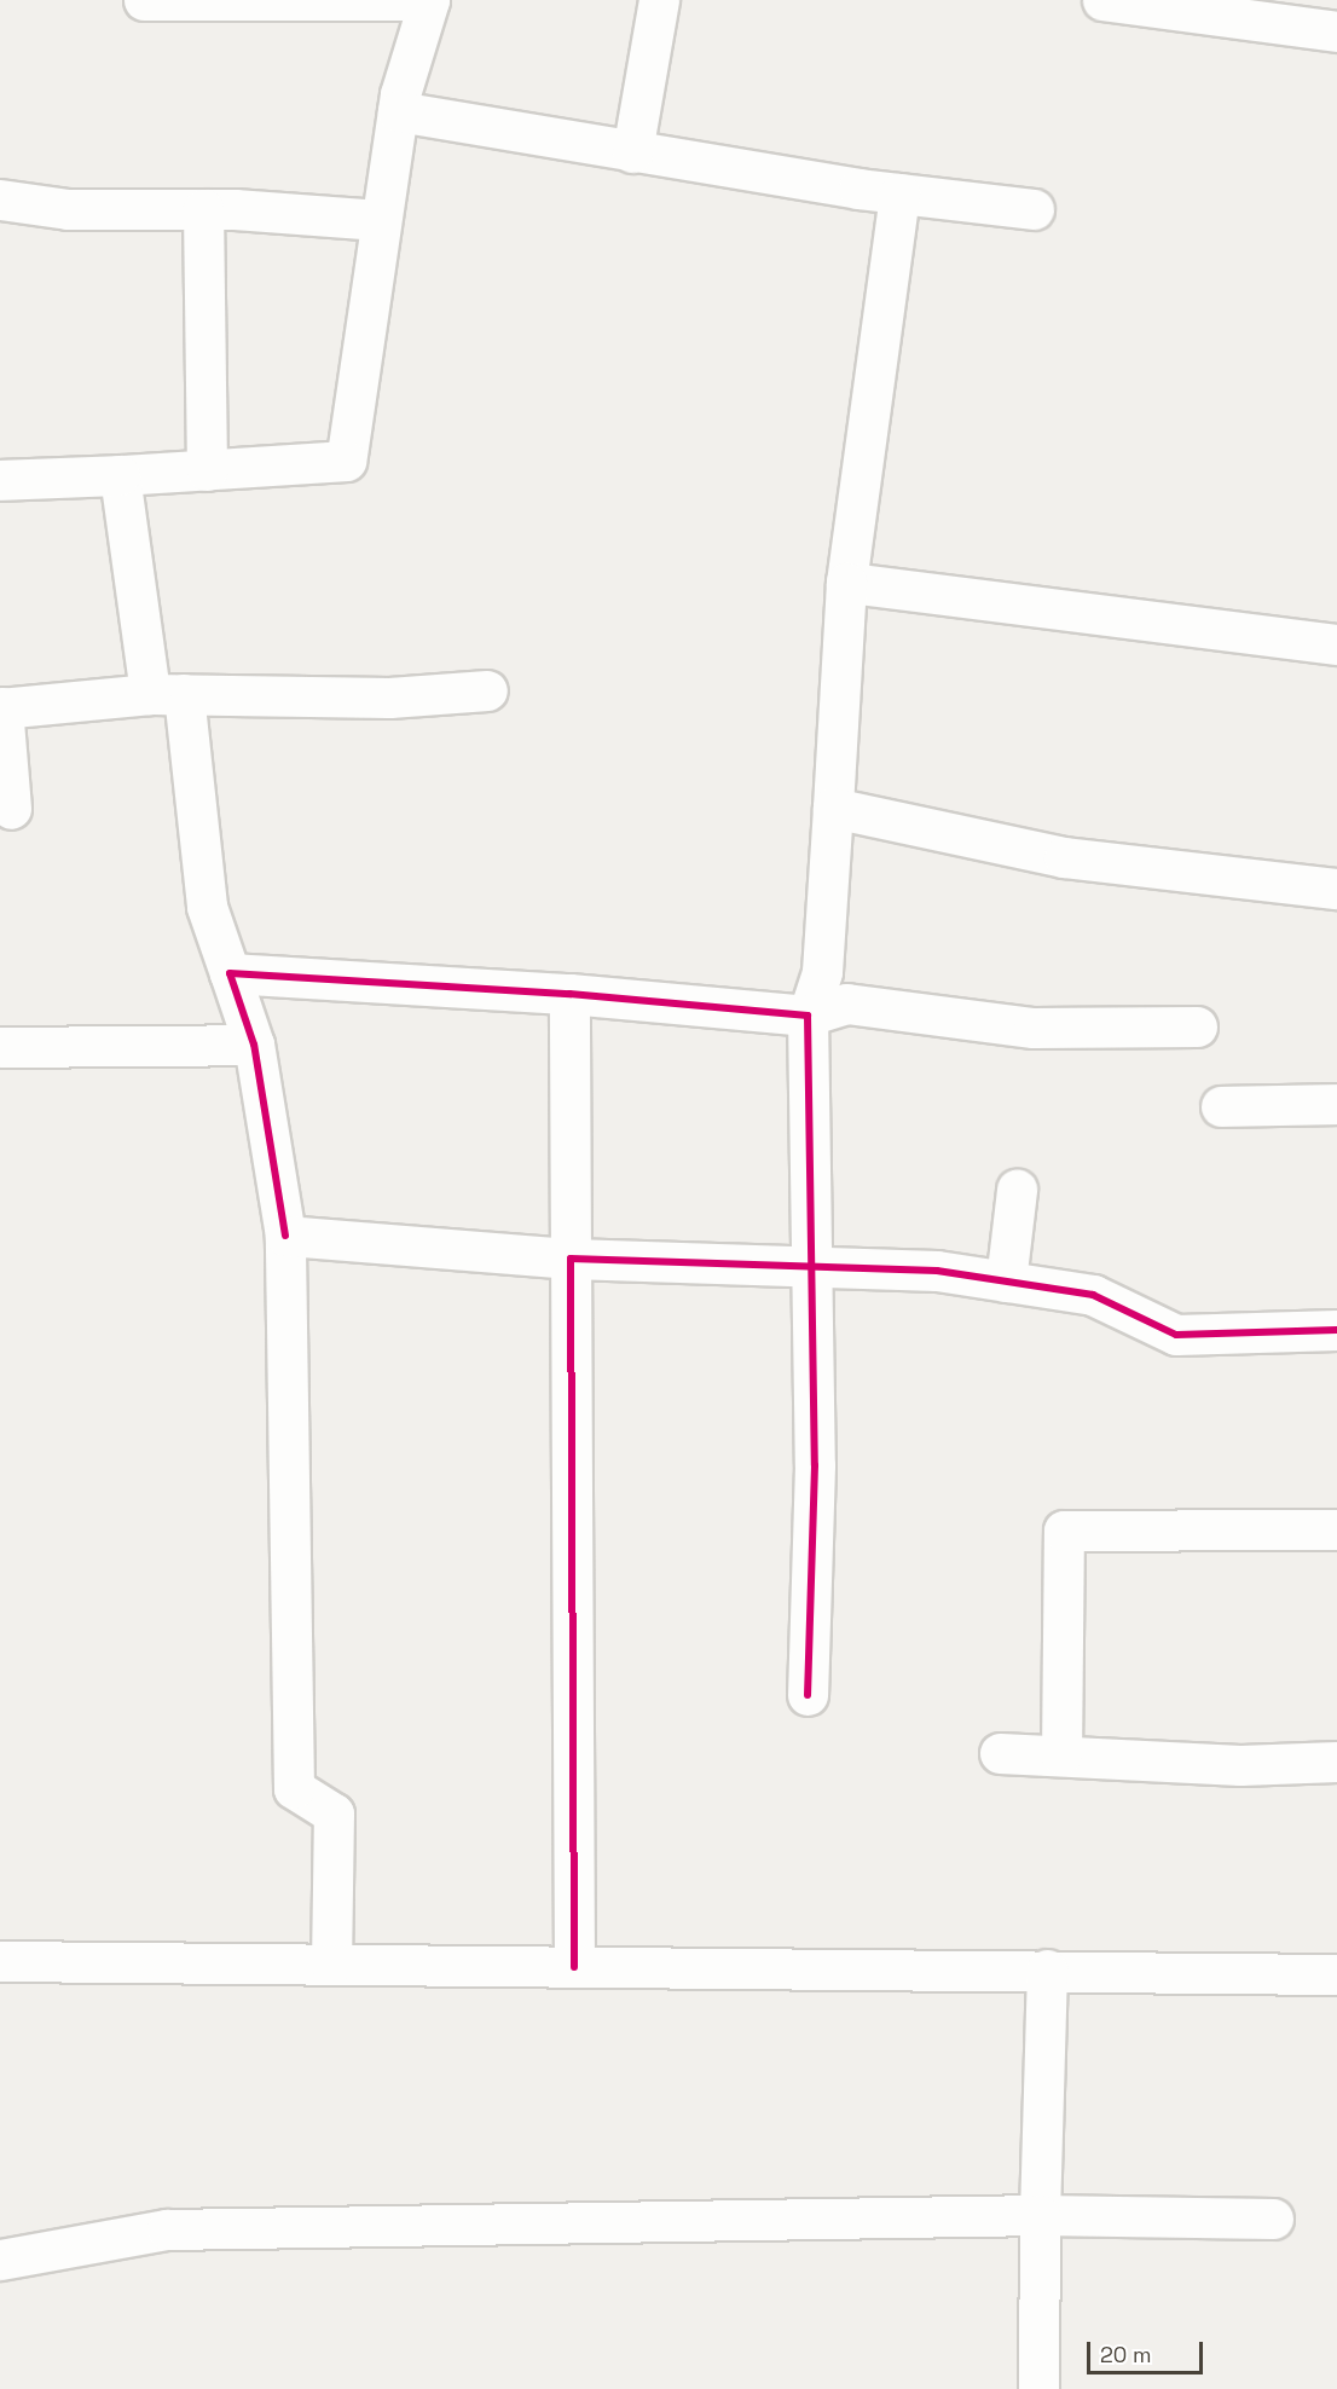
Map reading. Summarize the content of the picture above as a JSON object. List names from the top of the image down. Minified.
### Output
{"scale_bar":"20 m"}
